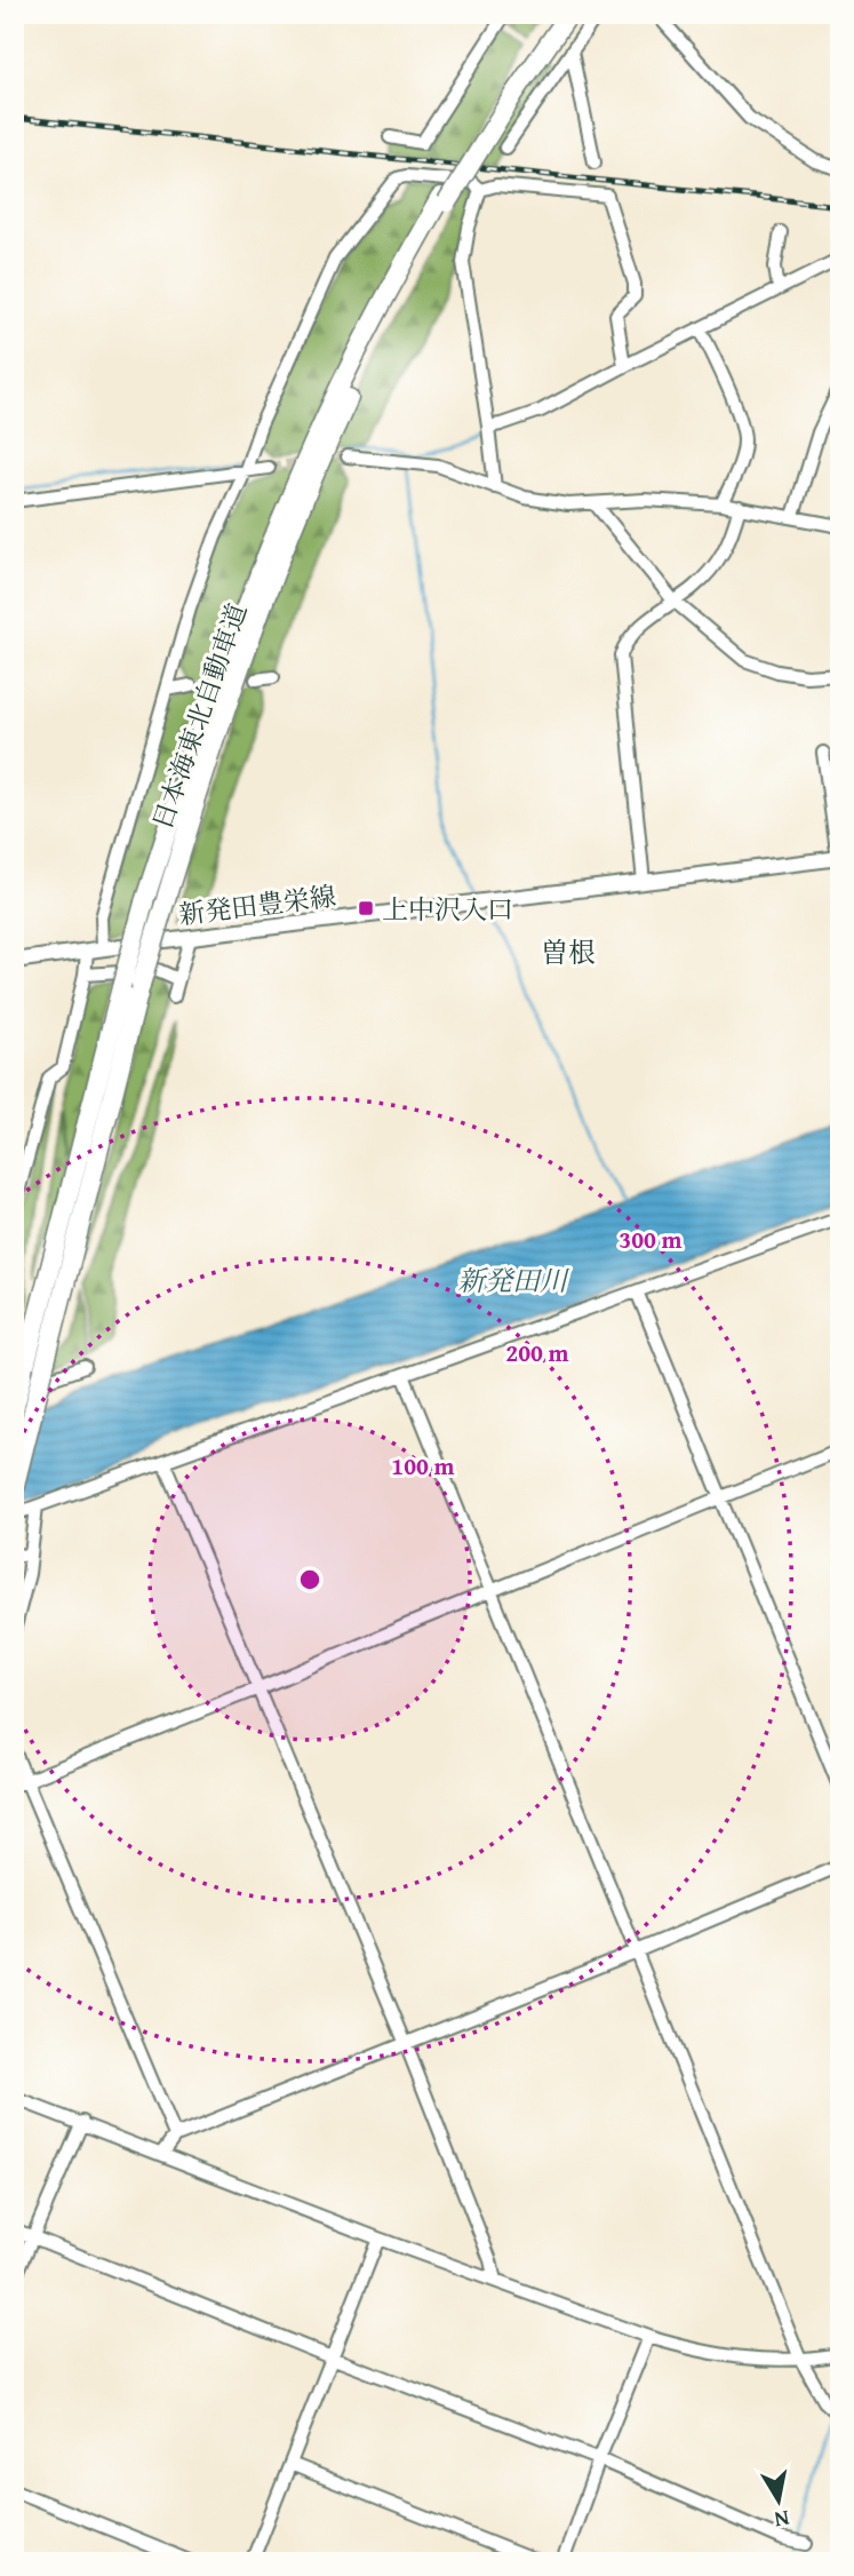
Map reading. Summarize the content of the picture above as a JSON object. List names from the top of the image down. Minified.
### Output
{"streets":{"highway":["日本海東北自動車道"],"main road":["新発田豊栄線"]},"districts":["曽根"],"water":["新発田川"],"places":{"transit":["上中沢入口"]},"north":"bottom","rings":["300 m","200 m","100 m"]}
